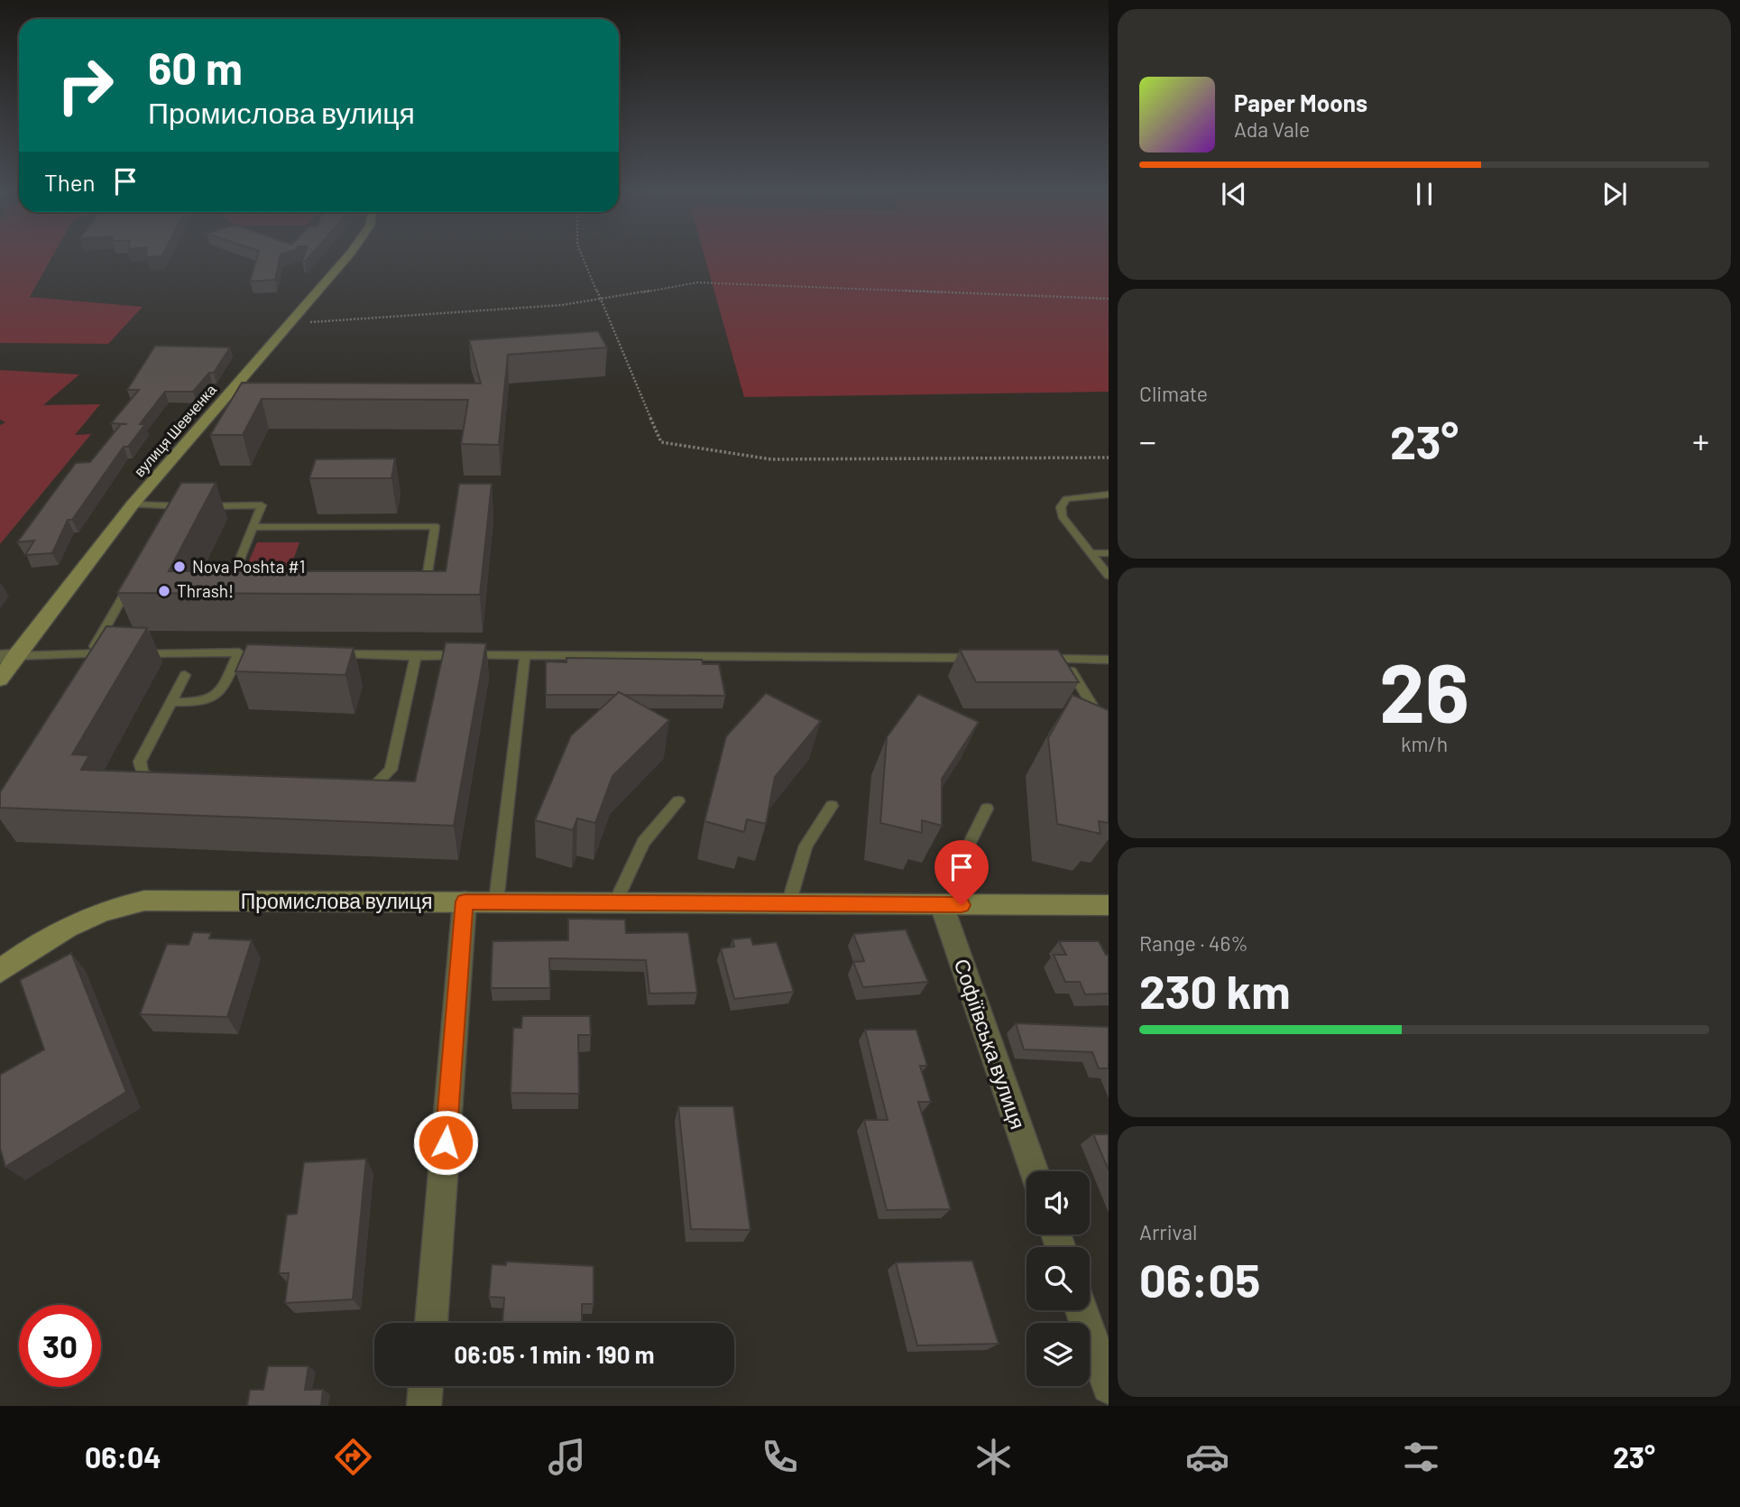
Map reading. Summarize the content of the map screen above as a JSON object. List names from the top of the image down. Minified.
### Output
{"streets":{"street":["вулиця Шевченка","Промислова вулиця","Софіївська вулиця"]},"crossings":[["Промислова вулиця","Софіївська вулиця"]],"places":["Nova Poshta #1","Thrash!"],"page":{"turn":["60 m","Промислова вулиця"],"song":["Paper Moons","Ada Vale"],"then":"Then","tile":["Climate",["26","km/h"],["Range · 46%","230 km"],["Arrival","06:05"]],"heat":["−","23°","+"],"limit":"30","trip":"06:05 · 1 min · 190 m","tabs":["06:04","23°"]}}
